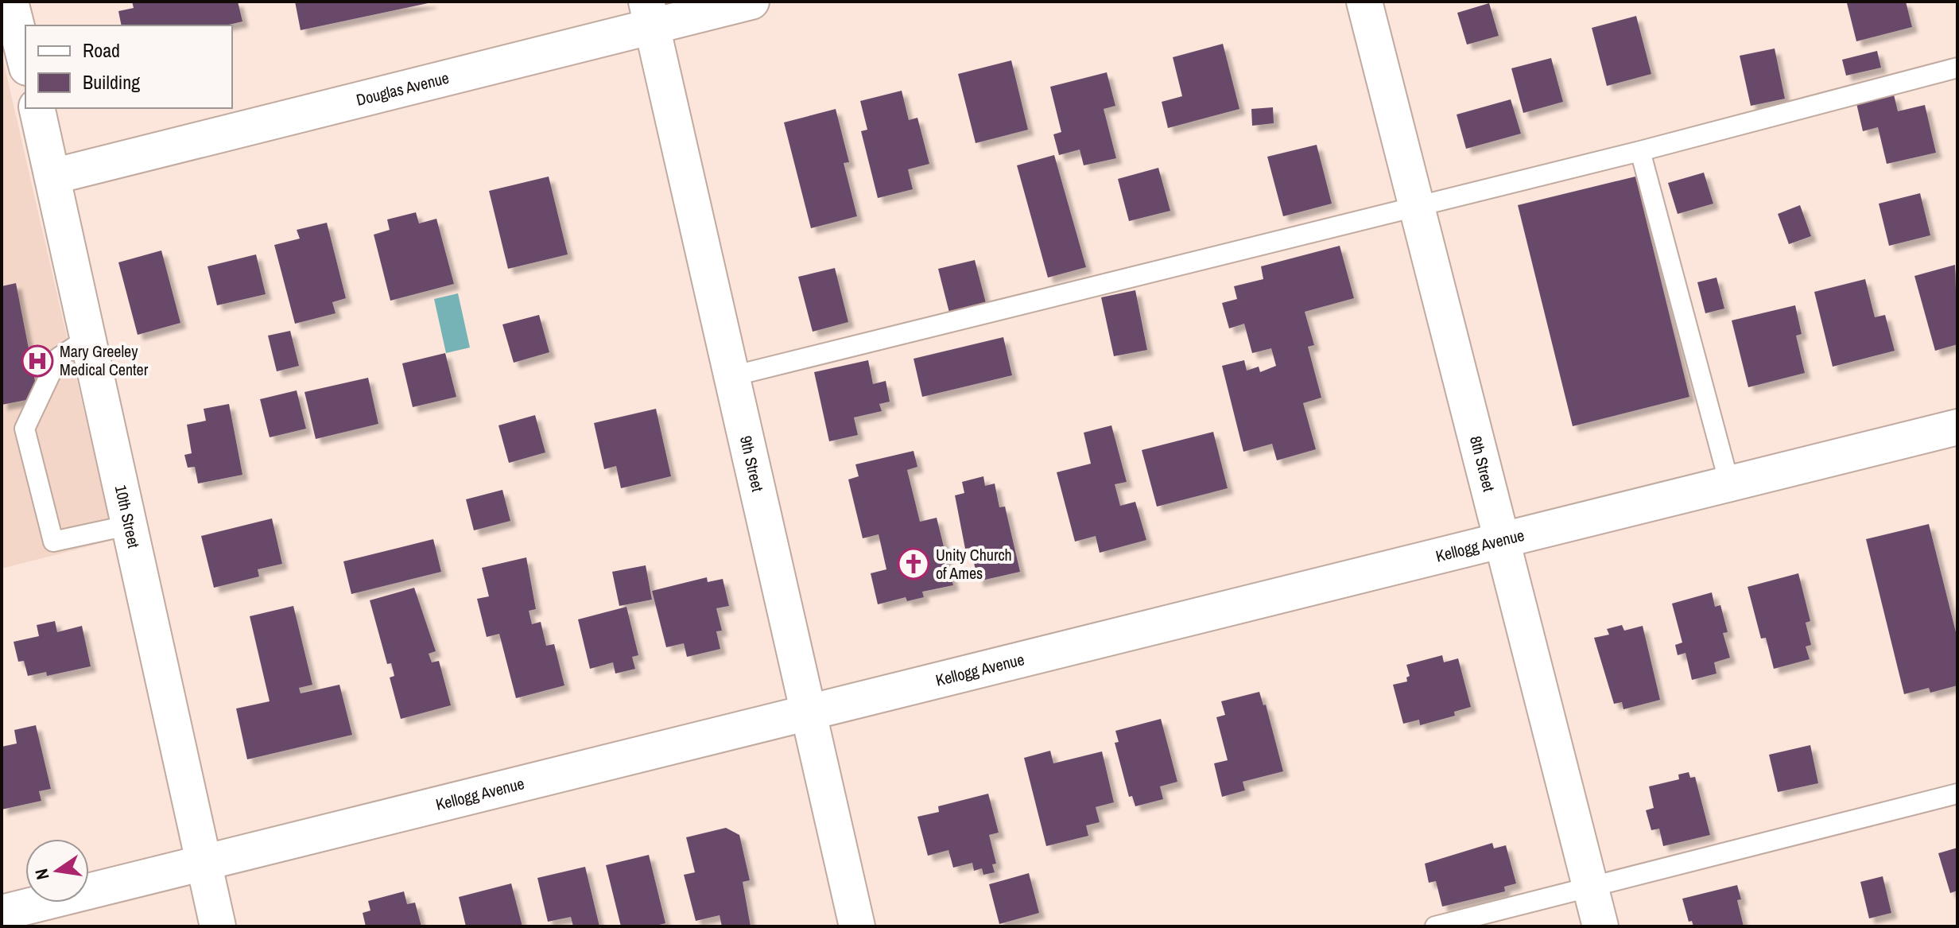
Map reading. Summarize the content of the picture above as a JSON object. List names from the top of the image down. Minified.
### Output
{"streets":{"street":["Douglas Avenue","9th Street","8th Street","10th Street","Kellogg Avenue"]},"crossings":[["Douglas Avenue","9th Street"],["Douglas Avenue","10th Street"],["9th Street","Kellogg Avenue"],["8th Street","Kellogg Avenue"],["10th Street","Kellogg Avenue"]],"places":{"hospital":["Mary Greeley Medical Center"],"church":["Unity Church of Ames"]},"legend":["Road","Building"],"north":"left"}
